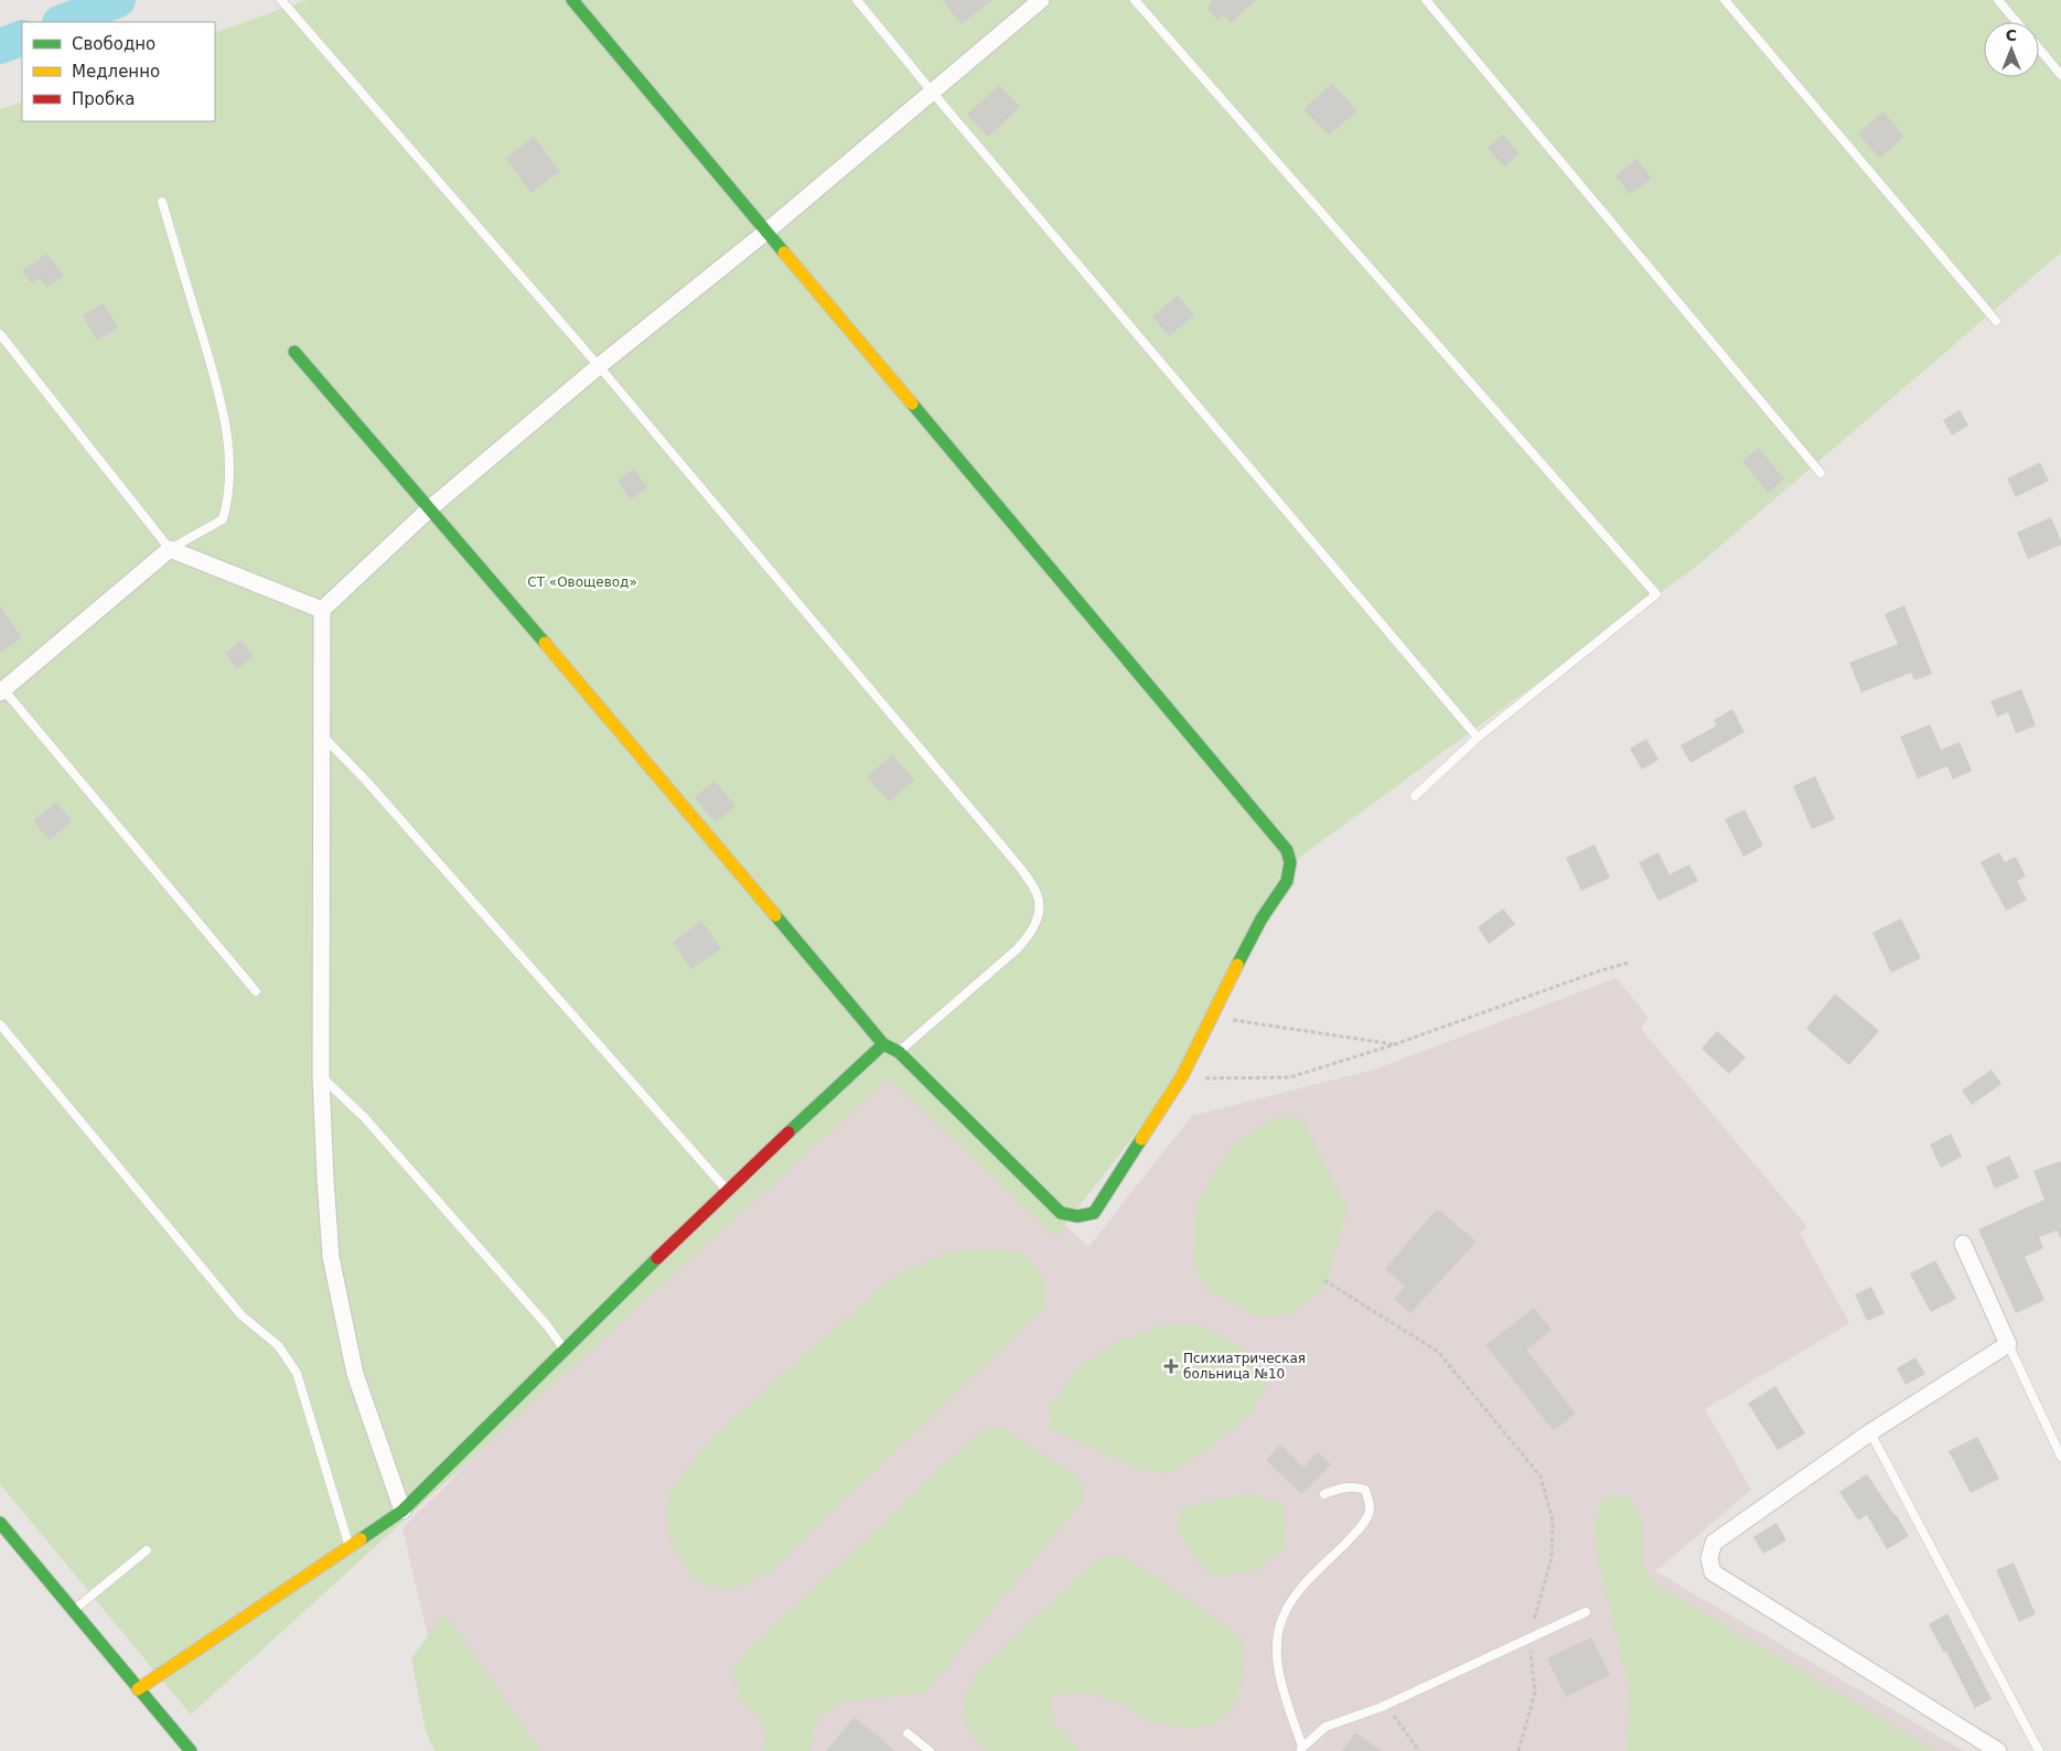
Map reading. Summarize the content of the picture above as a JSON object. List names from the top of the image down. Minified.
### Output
{"parks":["СТ «Овощевод»"],"places":{"health":["Психиатрическая больница №10"]},"legend":["Свободно","Медленно","Пробка"],"north":"top"}
